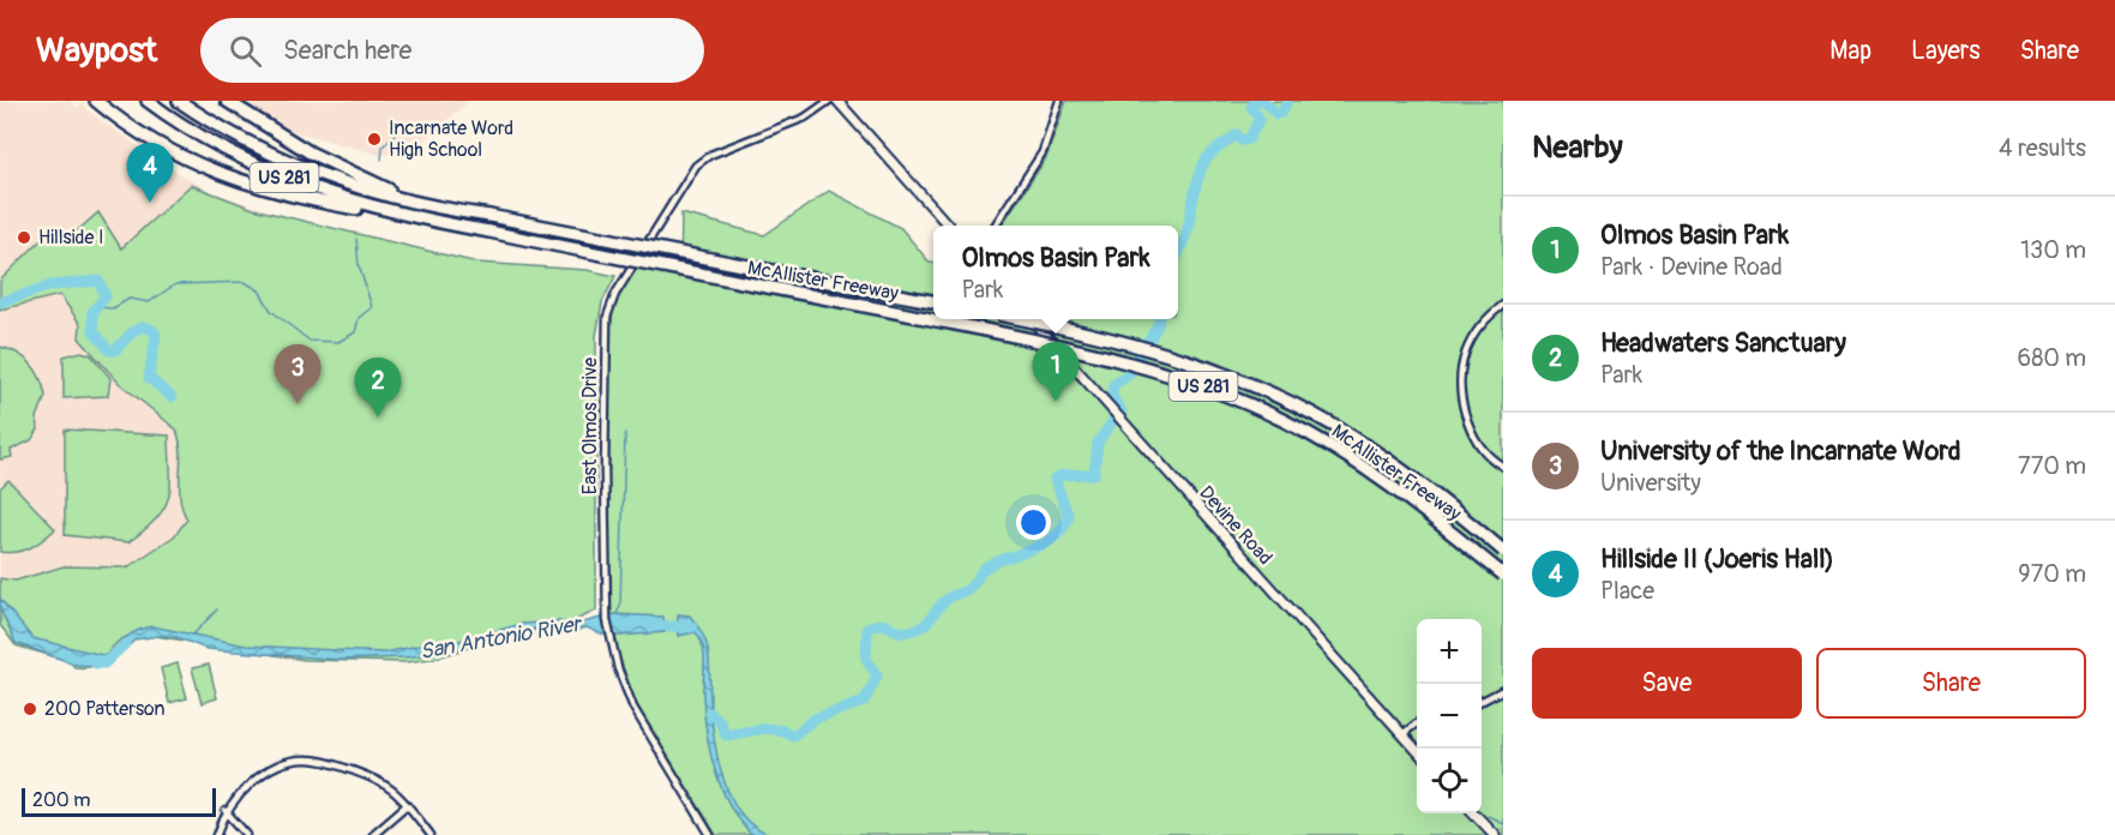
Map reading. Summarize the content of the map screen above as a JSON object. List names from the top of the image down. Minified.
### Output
{"streets":{"highway":["US 281","McAllister Freeway"],"street":["East Olmos Drive","Devine Road"]},"water":["San Antonio River"],"places":["Incarnate Word High School","Hillside I","200 Patterson"],"scale_bar":"200 m","page":{"header":"Waypost","search":"Search here","nav":["Map","Layers","Share"],"heading":["Nearby","4 results"],"pins":["4","1","3","2"],"list":[{"mark":"1","name":"Olmos Basin Park","note":"Park · Devine Road","value":"130 m"},{"mark":"2","name":"Headwaters Sanctuary","note":"Park","value":"680 m"},{"mark":"3","name":"University of the Incarnate Word","note":"University","value":"770 m"},{"mark":"4","name":"Hillside II (Joeris Hall)","note":"Place","value":"970 m"}],"popup":["Olmos Basin Park","Park"],"map_buttons":["+","−"],"buttons":["Save","Share"],"scale":"200 m"}}
